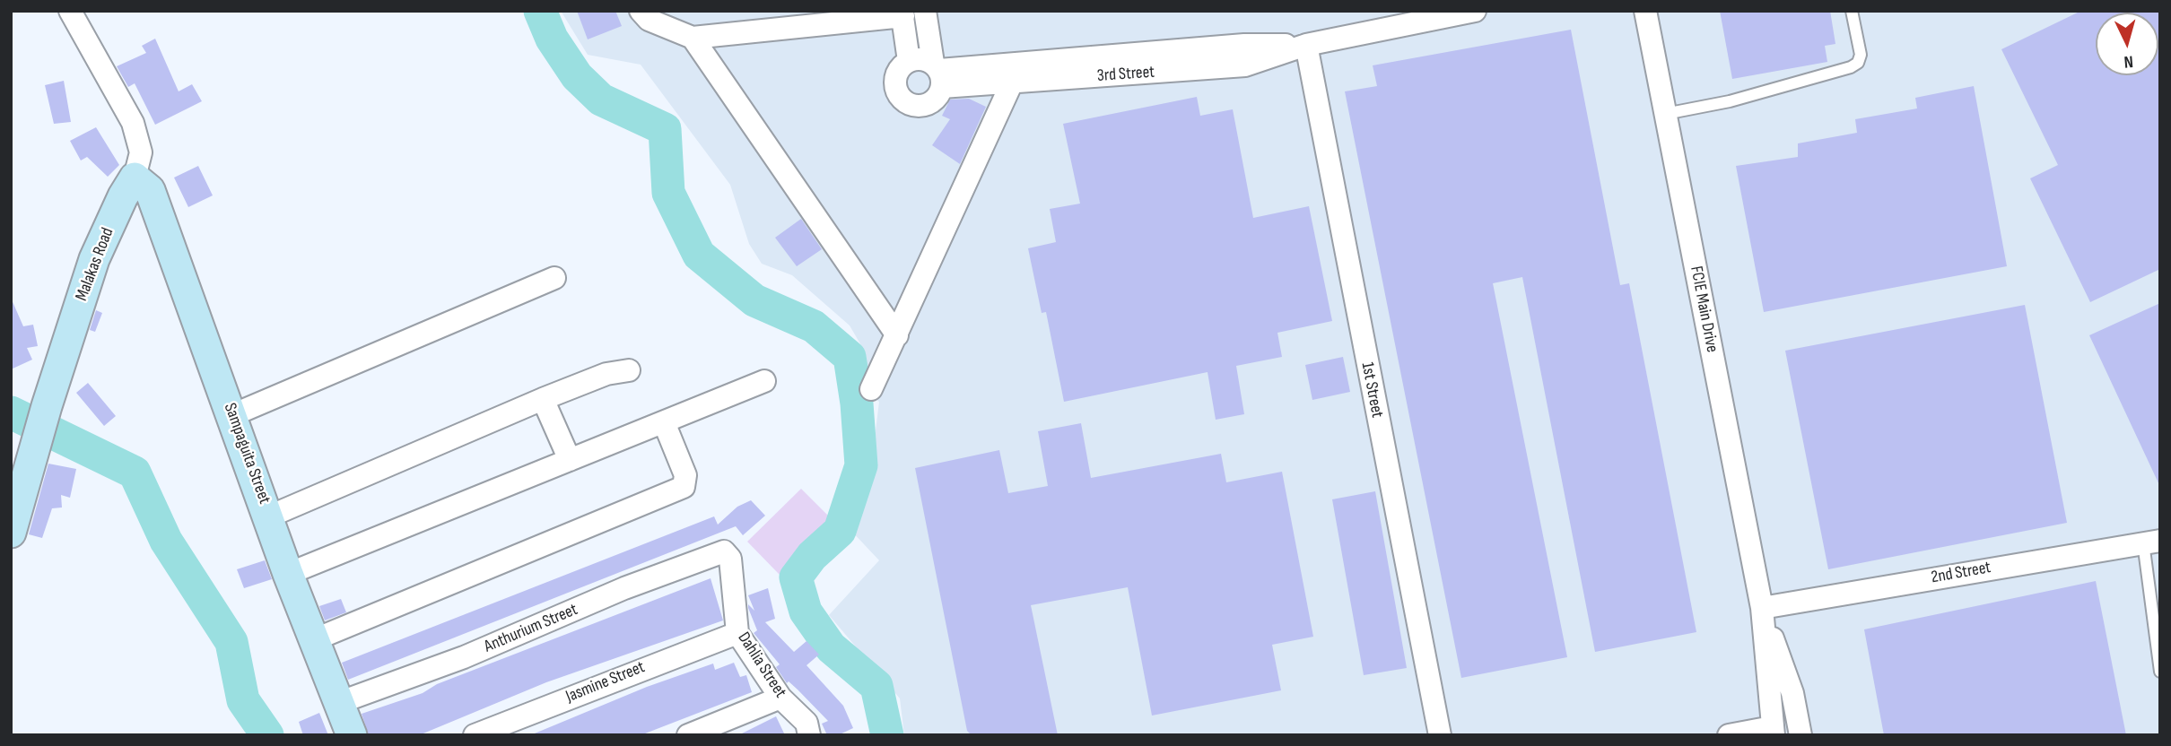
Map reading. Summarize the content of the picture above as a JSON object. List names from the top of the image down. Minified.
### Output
{"streets":{"street":["3rd Street","Malakas Road","FCIE Main Drive","1st Street","Sampaguita Street","2nd Street","Anthurium Street","Dahlia Street","Jasmine Street"]},"crossings":[["3rd Street","1st Street"],["Malakas Road","Sampaguita Street"],["FCIE Main Drive","2nd Street"],["Sampaguita Street","Anthurium Street"],["Anthurium Street","Dahlia Street"],["Dahlia Street","Jasmine Street"]],"north":"bottom"}
